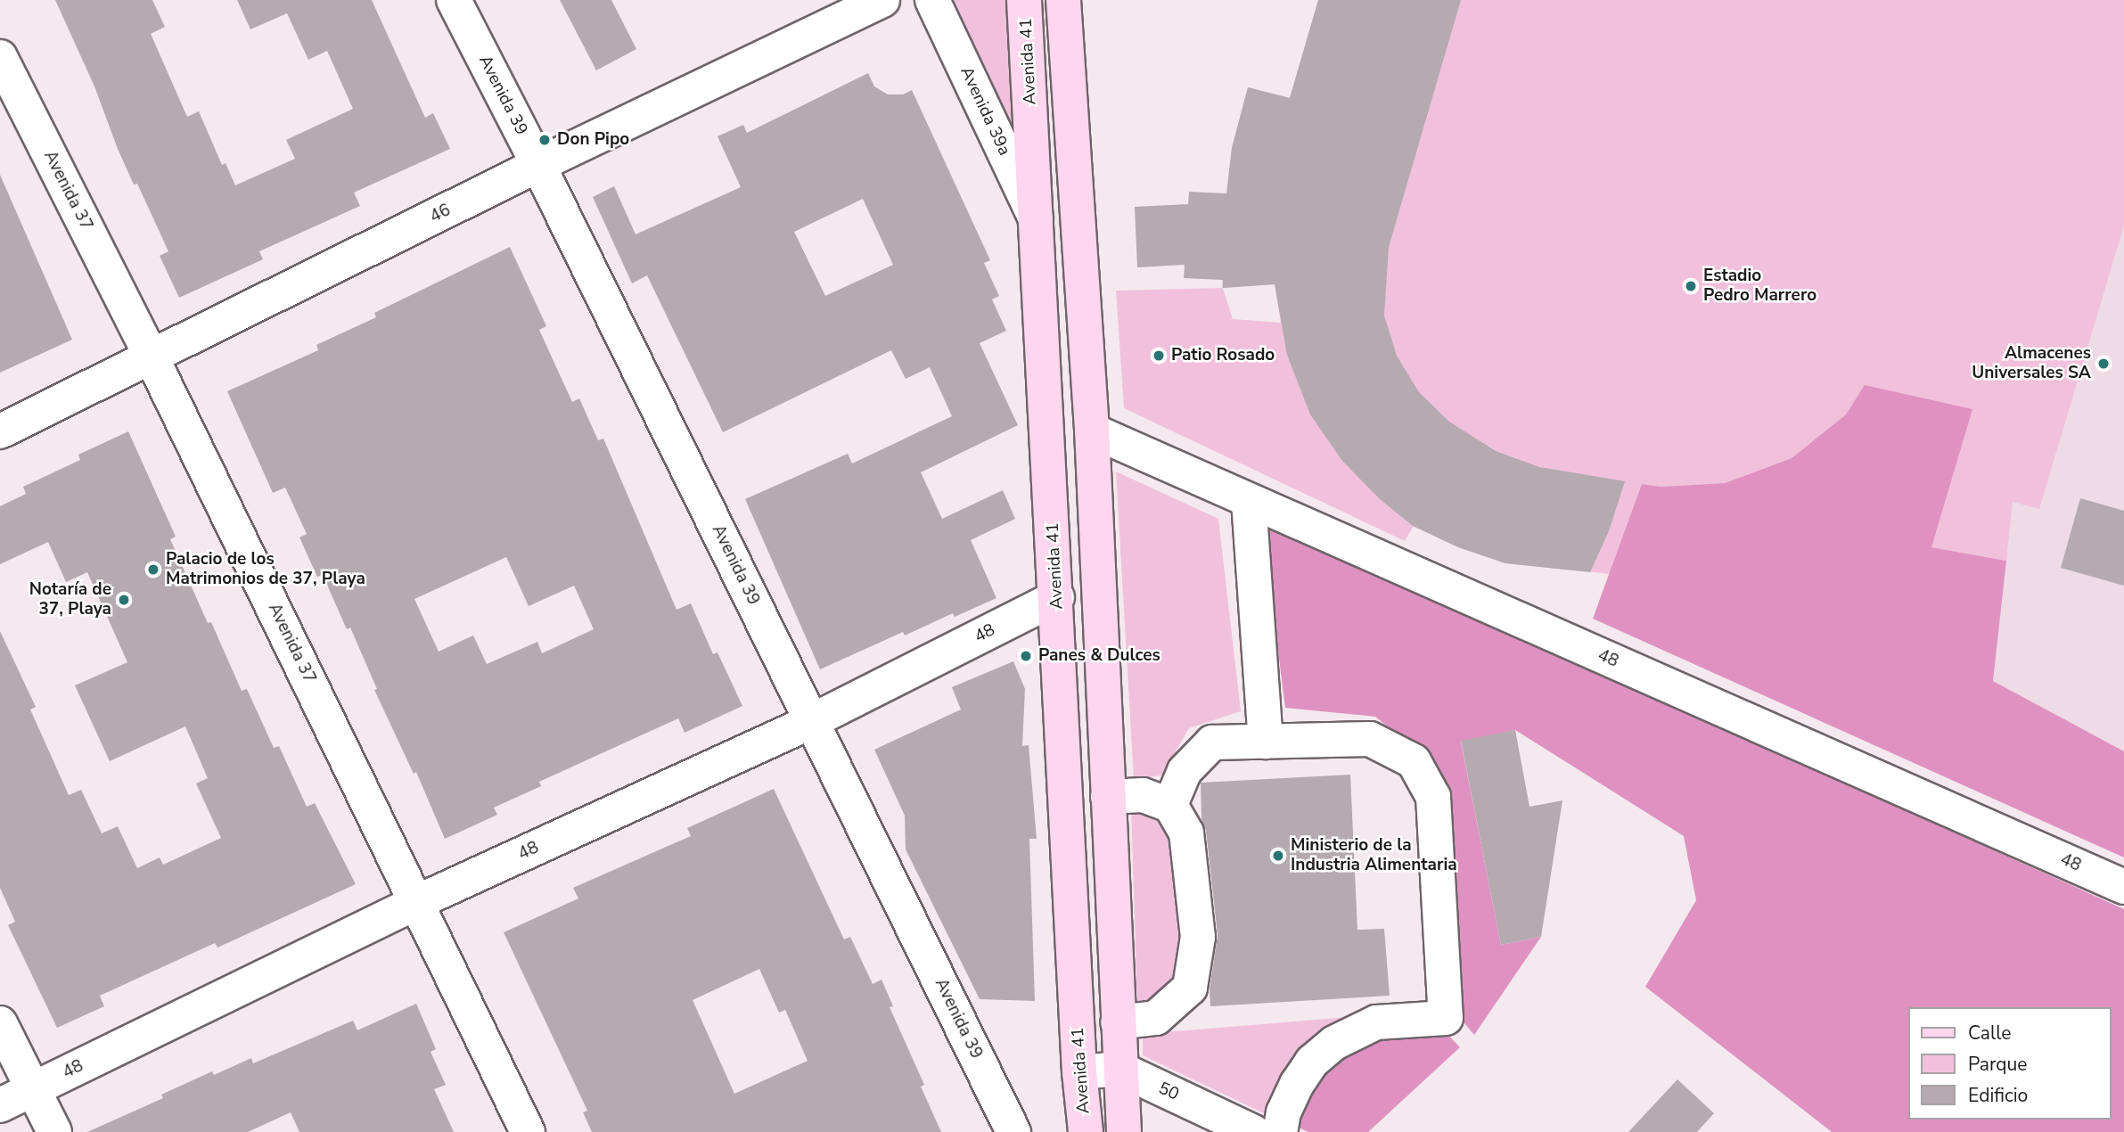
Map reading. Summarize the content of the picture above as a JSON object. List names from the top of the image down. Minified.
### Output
{"streets":{"main road":["Avenida 41"],"street":["Avenida 39","Avenida 39a","Avenida 37","46","48","50"]},"crossings":[["Avenida 41","Avenida 39a"],["Avenida 41","48"],["Avenida 39","46"],["Avenida 39","48"],["Avenida 37","46"],["Avenida 37","48"]],"places":["Don Pipo","Estadio Pedro Marrero","Patio Rosado","Almacenes Universales SA","Palacio de los Matrimonios de 37, Playa","Notaría de 37, Playa","Panes & Dulces","Ministerio de la Industria Alimentaria"],"legend":["Calle","Parque","Edificio"]}
